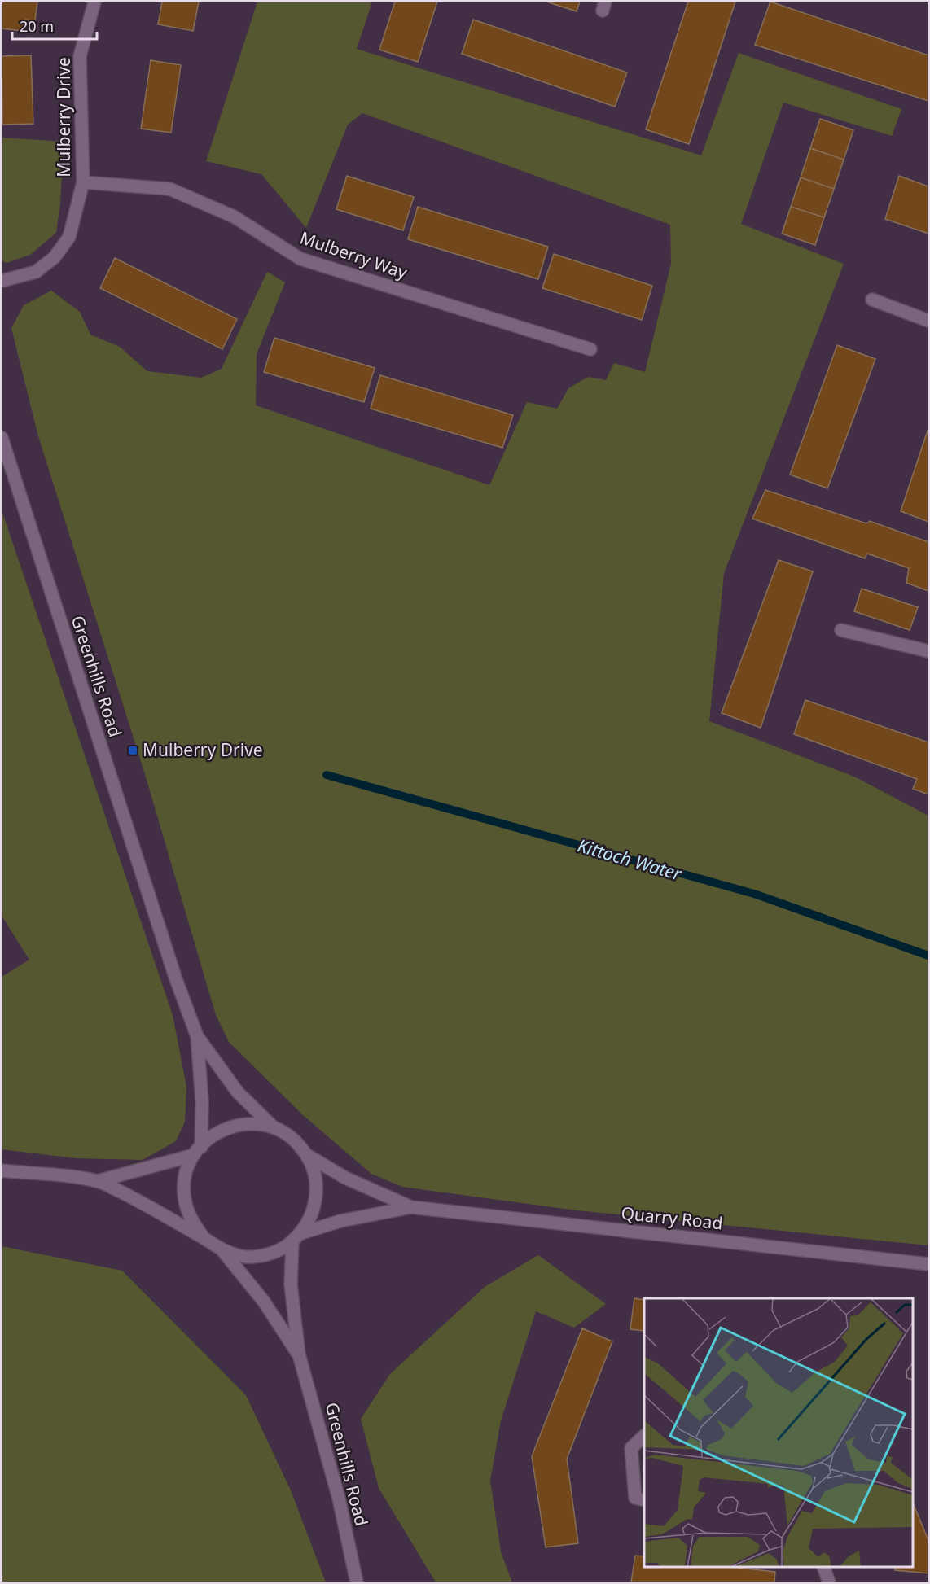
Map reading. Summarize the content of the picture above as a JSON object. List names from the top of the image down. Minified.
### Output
{"streets":{"street":["Mulberry Drive","Mulberry Way","Greenhills Road","Quarry Road"]},"crossings":[["Mulberry Drive","Mulberry Way"],["Greenhills Road","Quarry Road"]],"water":["Kittoch Water"],"places":{"transit":["Mulberry Drive"]},"scale_bar":"20 m"}
